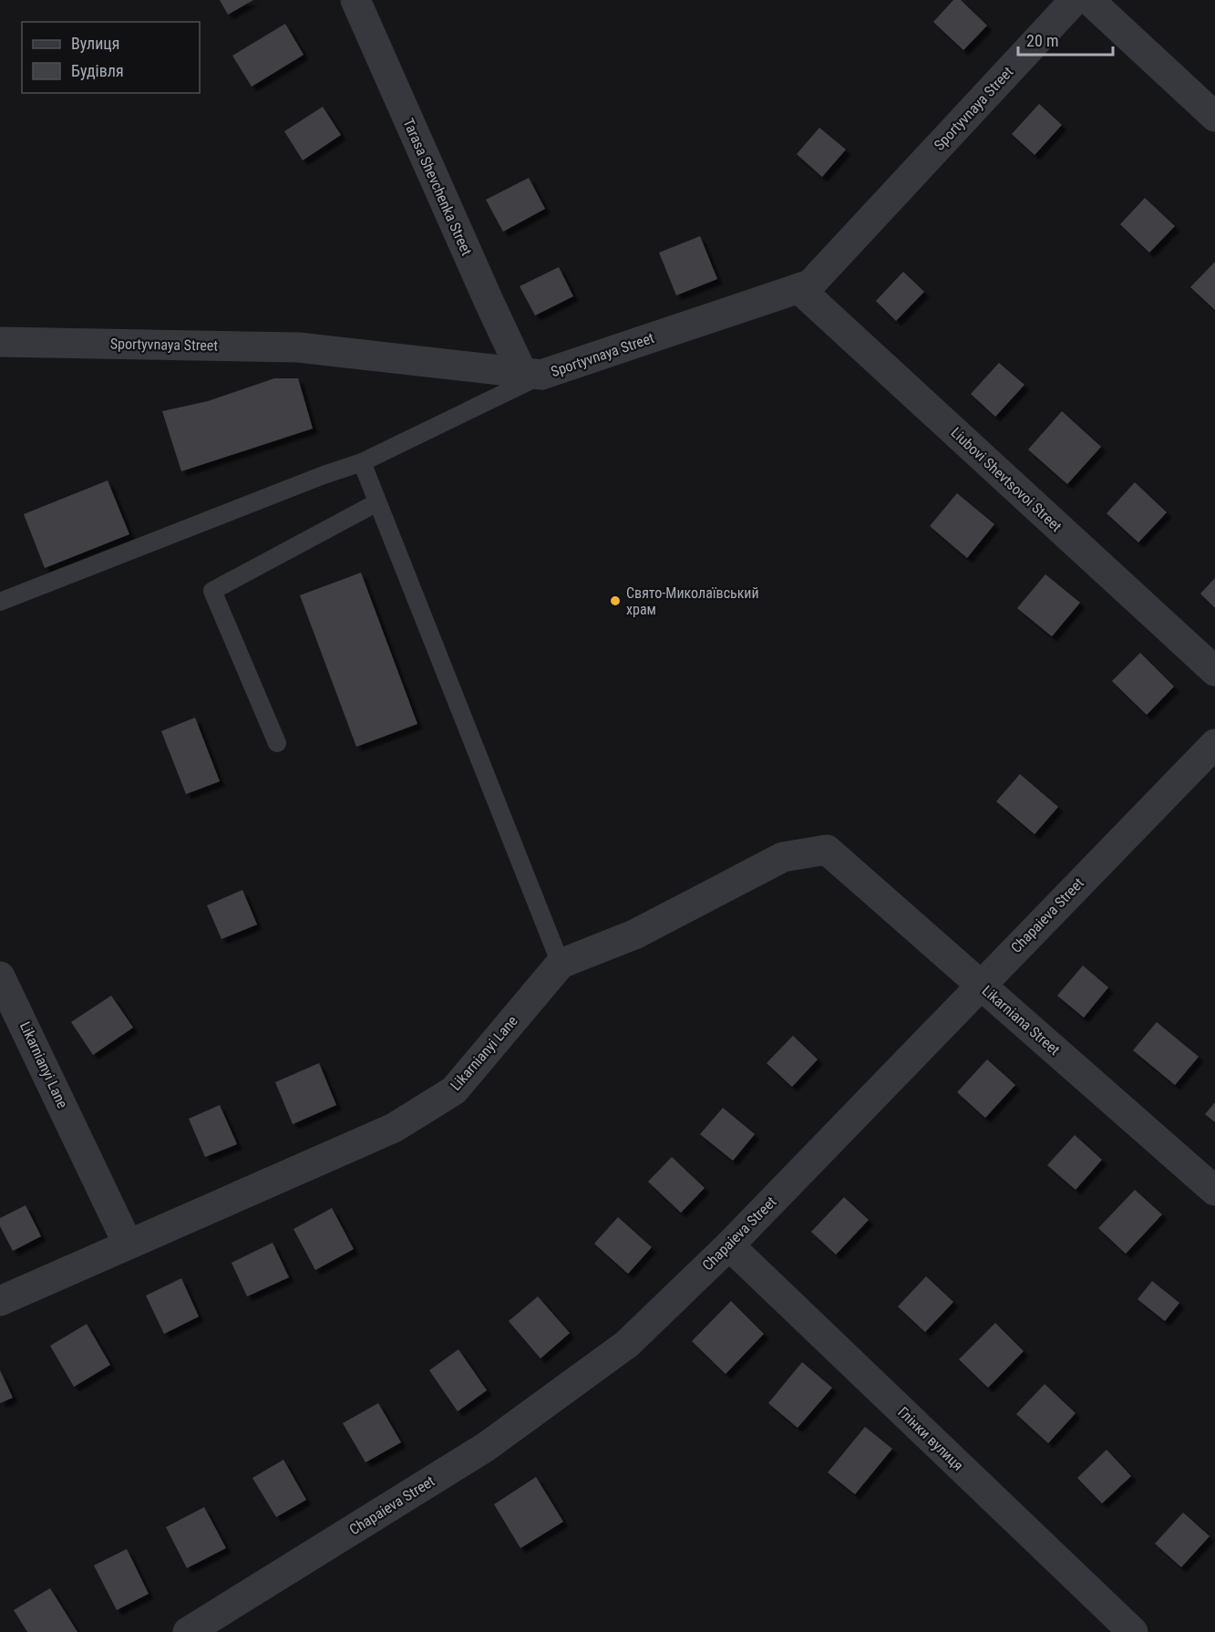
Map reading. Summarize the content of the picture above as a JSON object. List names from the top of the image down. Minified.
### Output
{"streets":{"street":["Sportyvnaya Street","Tarasa Shevchenka Street","Liubovi Shevtsovoi Street","Chapaieva Street","Likarniana Street","Likarnianyi Lane","Глінки вулиця"]},"crossings":[["Sportyvnaya Street","Tarasa Shevchenka Street"],["Sportyvnaya Street","Liubovi Shevtsovoi Street"],["Chapaieva Street","Likarniana Street"],["Chapaieva Street","Глінки вулиця"],["Likarniana Street","Likarnianyi Lane"]],"places":["Свято-Миколаївський храм"],"legend":["Вулиця","Будівля"],"scale_bar":"20 m"}
